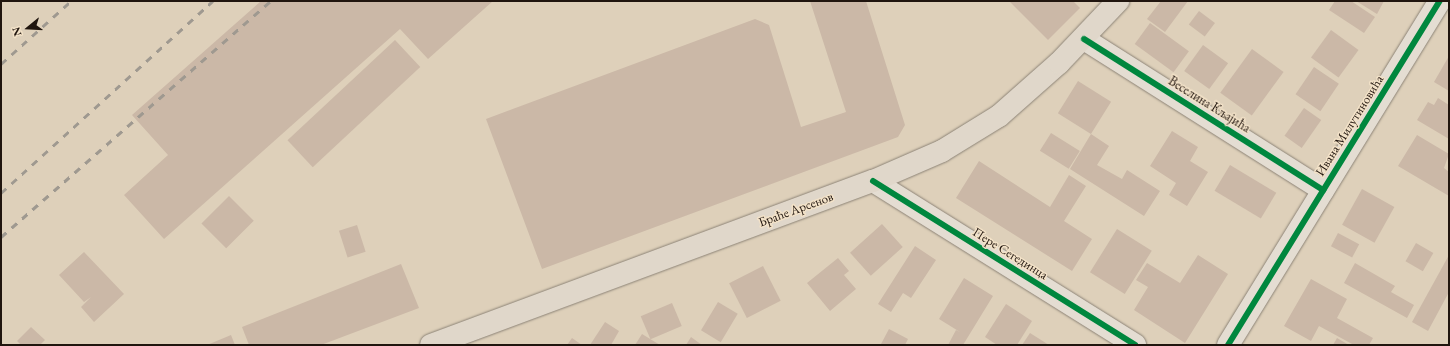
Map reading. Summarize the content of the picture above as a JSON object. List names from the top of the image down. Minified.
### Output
{"streets":{"main road":["Браће Арсенов"],"street":["Веселина Кљајића","Ивана Милутиновића","Пере Сегединца"]},"crossings":[["Веселина Кљајића","Ивана Милутиновића"],["Веселина Кљајића","Браће Арсенов"],["Браће Арсенов","Пере Сегединца"]],"north":"left"}
